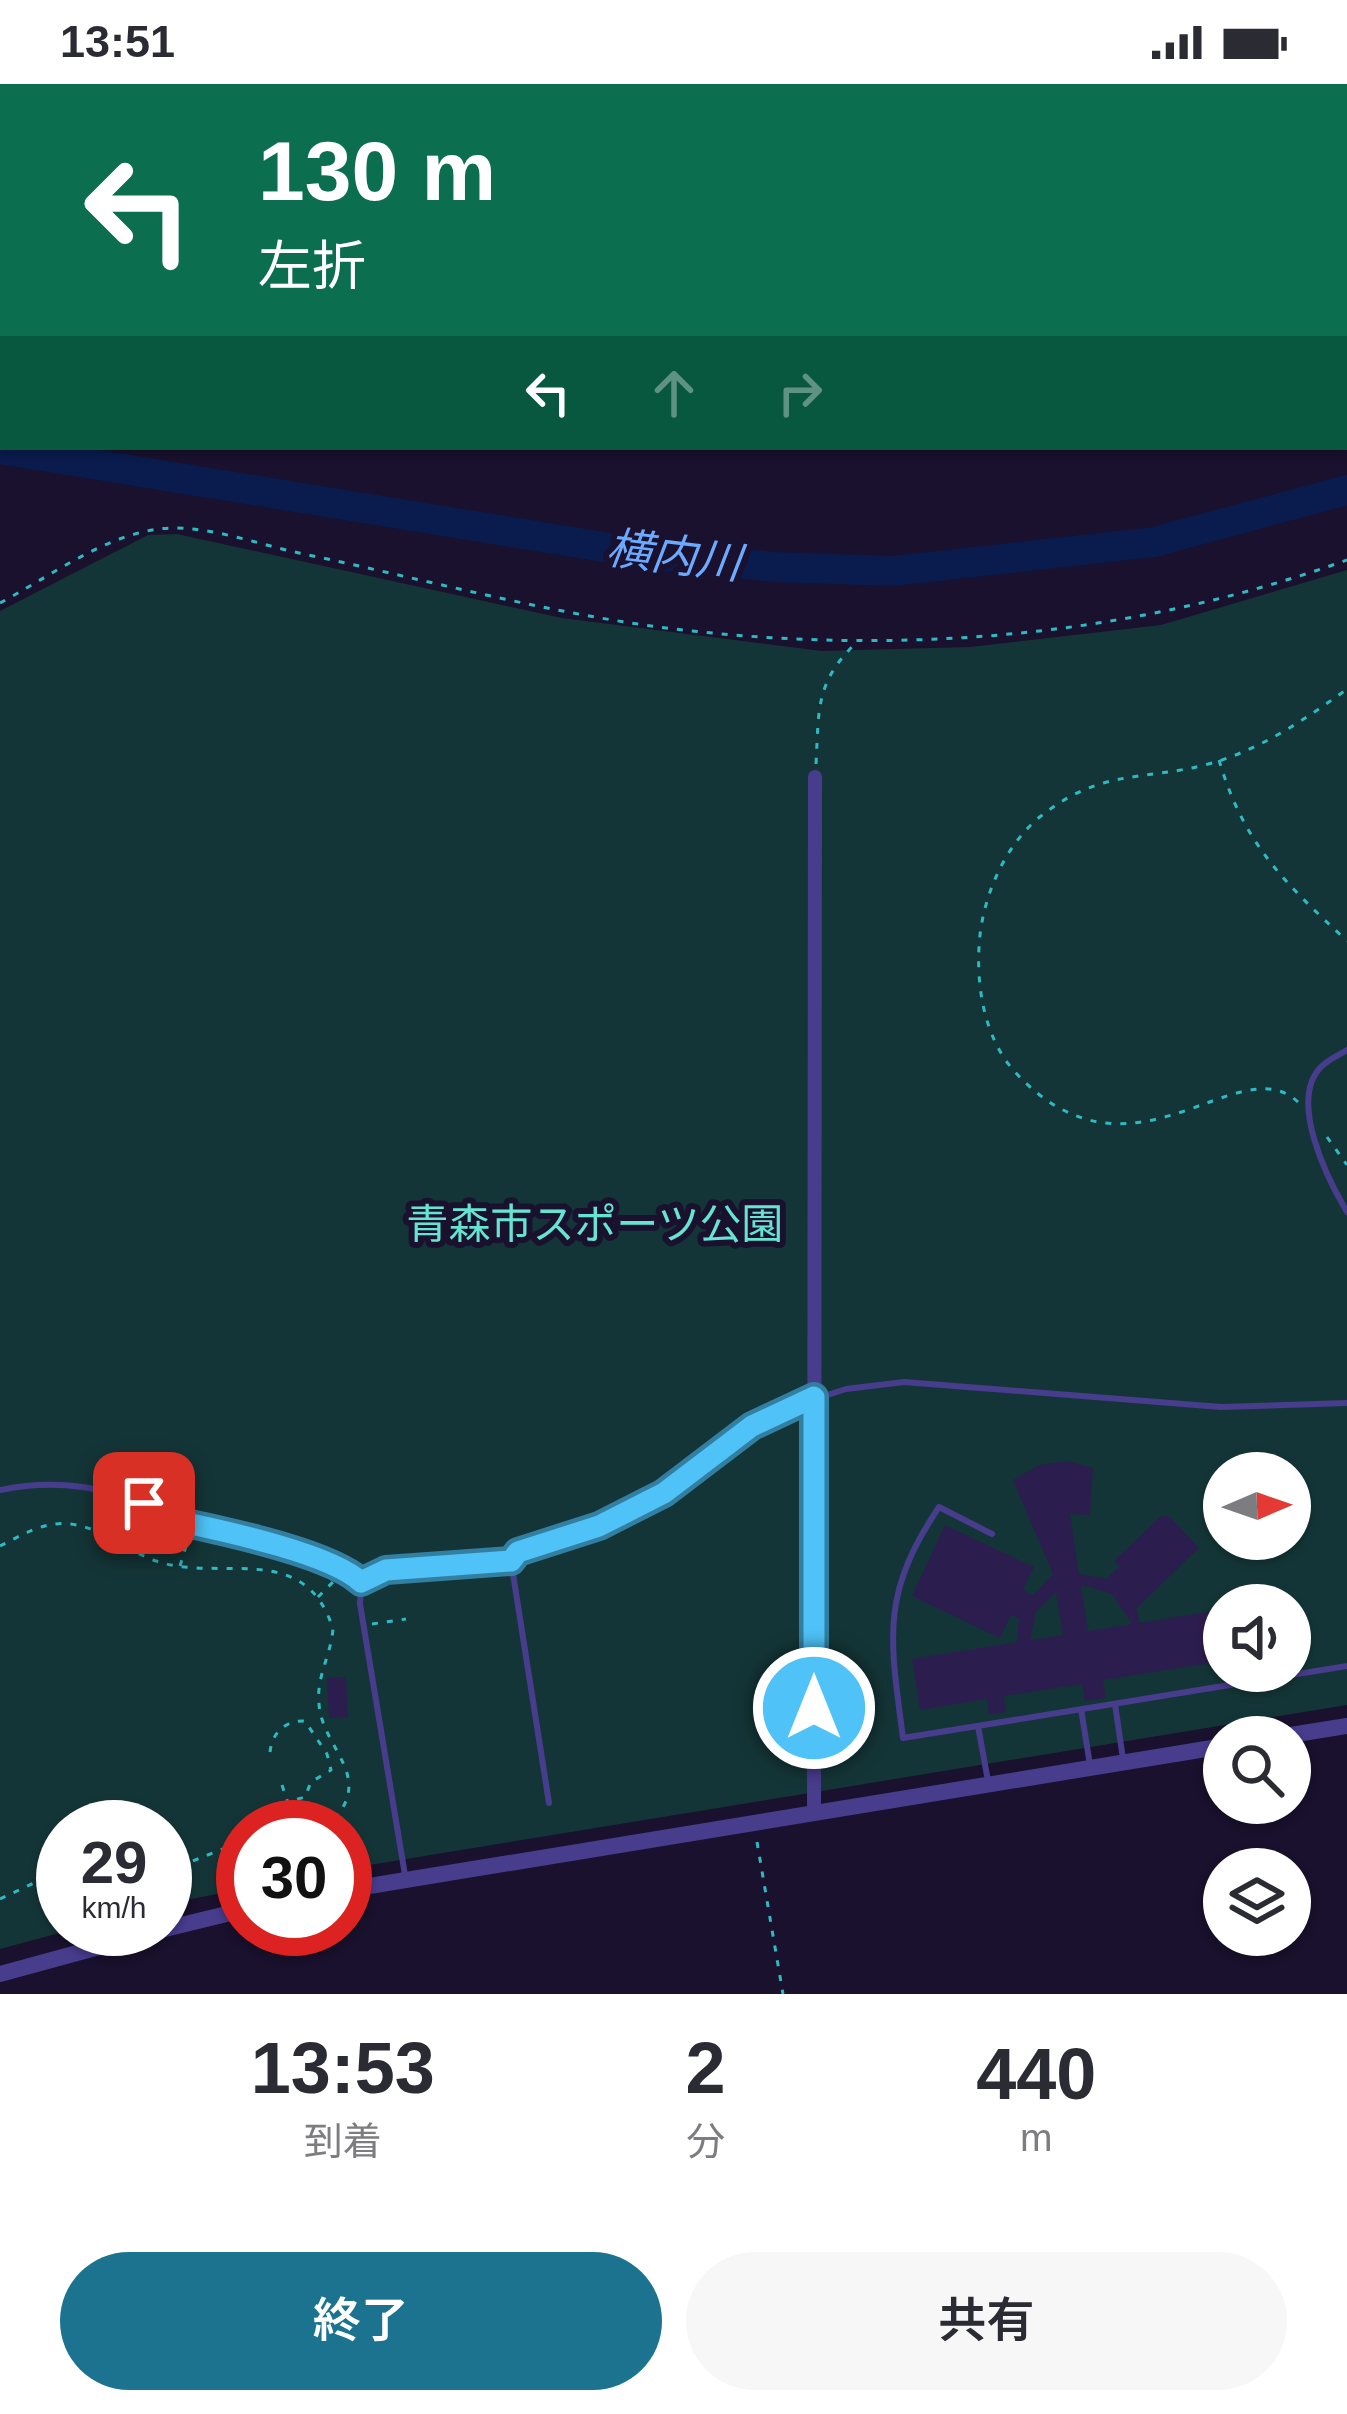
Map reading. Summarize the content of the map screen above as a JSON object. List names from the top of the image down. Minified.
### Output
{"water":["横内川"],"parks":["青森市スポーツ公園"],"north":"right","page":{"status":"13:51","turn":["130 m","左折"],"speed":"29 km/h","limit":"30","eta":["13:53","到着","2","分","440","m"],"buttons":["終了","共有"]}}
